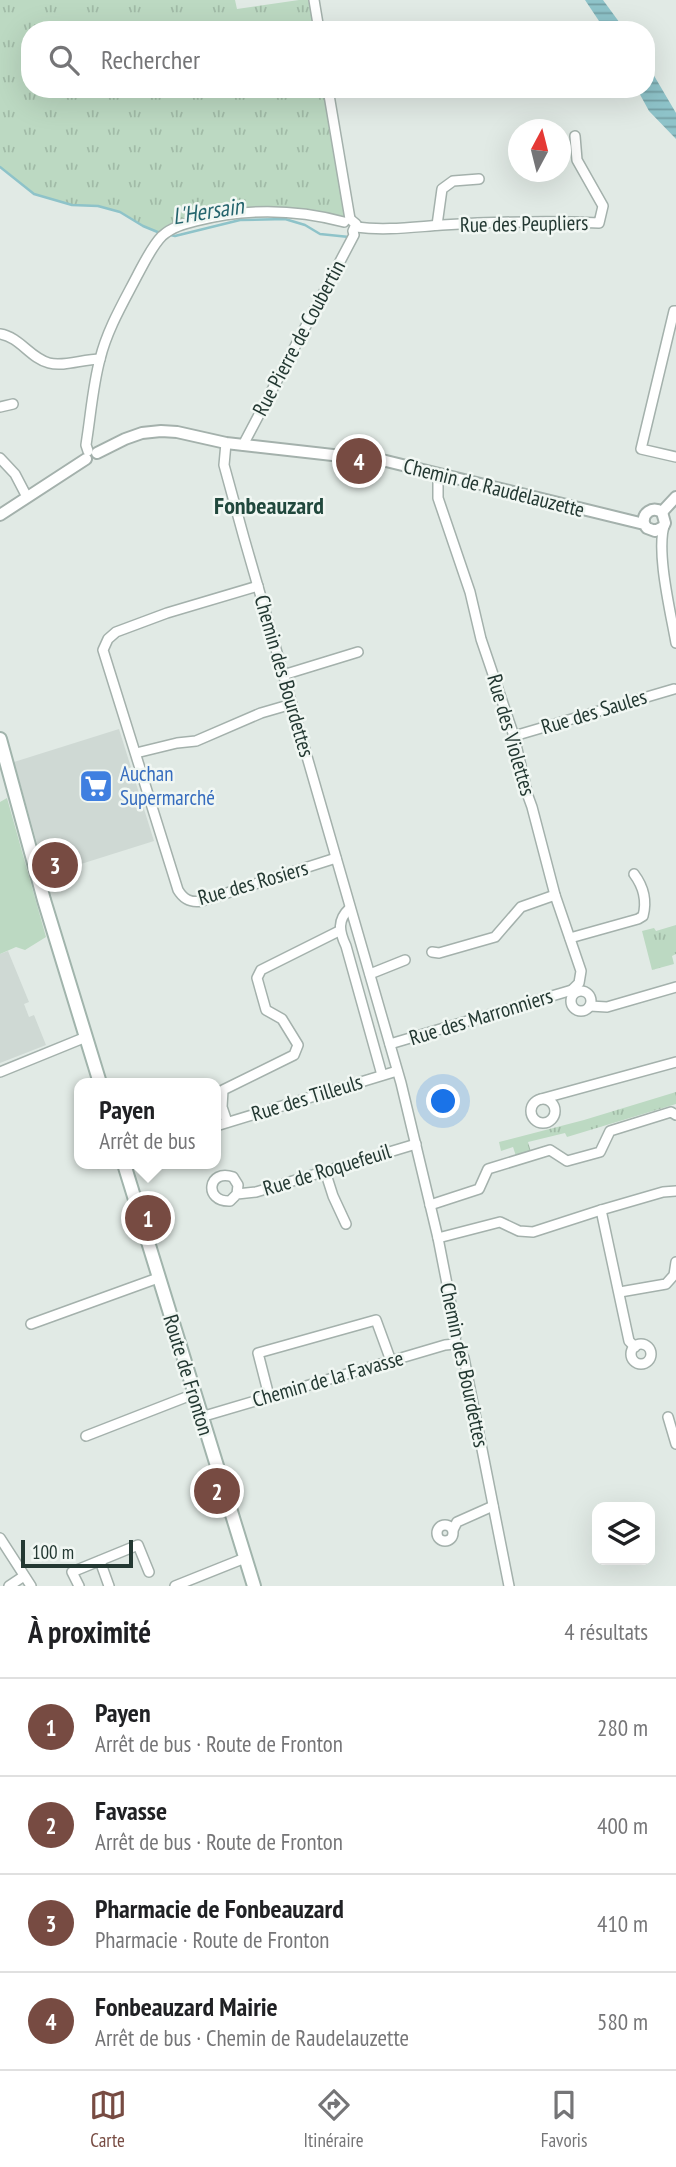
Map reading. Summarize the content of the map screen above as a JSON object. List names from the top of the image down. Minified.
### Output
{"streets":{"main road":["Route de Fronton"],"street":["Rue des Peupliers","Rue Pierre de Coubertin","Chemin de Raudelauzette","Chemin des Bourdettes","Rue des Saules","Rue des Violettes","Rue des Rosiers","Rue des Marronniers","Rue des Tilleuls","Rue de Roquefeuil","Chemin de la Favasse"]},"crossings":[["Rue des Peupliers","Rue Pierre de Coubertin"],["Rue des Peupliers","Chemin de Raudelauzette"],["Rue Pierre de Coubertin","Chemin de Raudelauzette"],["Chemin de Raudelauzette","Chemin des Bourdettes"],["Chemin de Raudelauzette","Rue des Violettes"],["Chemin des Bourdettes","Rue des Rosiers"],["Chemin des Bourdettes","Rue des Marronniers"],["Chemin des Bourdettes","Rue des Tilleuls"],["Chemin des Bourdettes","Rue de Roquefeuil"],["Chemin des Bourdettes","Chemin de la Favasse"],["Rue des Saules","Rue des Violettes"],["Rue des Violettes","Rue des Marronniers"],["Route de Fronton","Chemin de la Favasse"]],"districts":["Fonbeauzard"],"water":["L'Hersain"],"places":{"supermarket":["Auchan Supermarché"]},"scale_bar":"100 m","north":"top","page":{"search":"Rechercher","pins":["4","3","1","2"],"popup":["Payen","Arrêt de bus"],"scale":"100 m","heading":["À proximité","4 résultats"],"list":[{"mark":"1","name":"Payen","note":"Arrêt de bus · Route de Fronton","value":"280 m"},{"mark":"2","name":"Favasse","note":"Arrêt de bus · Route de Fronton","value":"400 m"},{"mark":"3","name":"Pharmacie de Fonbeauzard","note":"Pharmacie · Route de Fronton","value":"410 m"},{"mark":"4","name":"Fonbeauzard Mairie","note":"Arrêt de bus · Chemin de Raudelauzette","value":"580 m"}],"nav":["Carte","Itinéraire","Favoris"]}}
